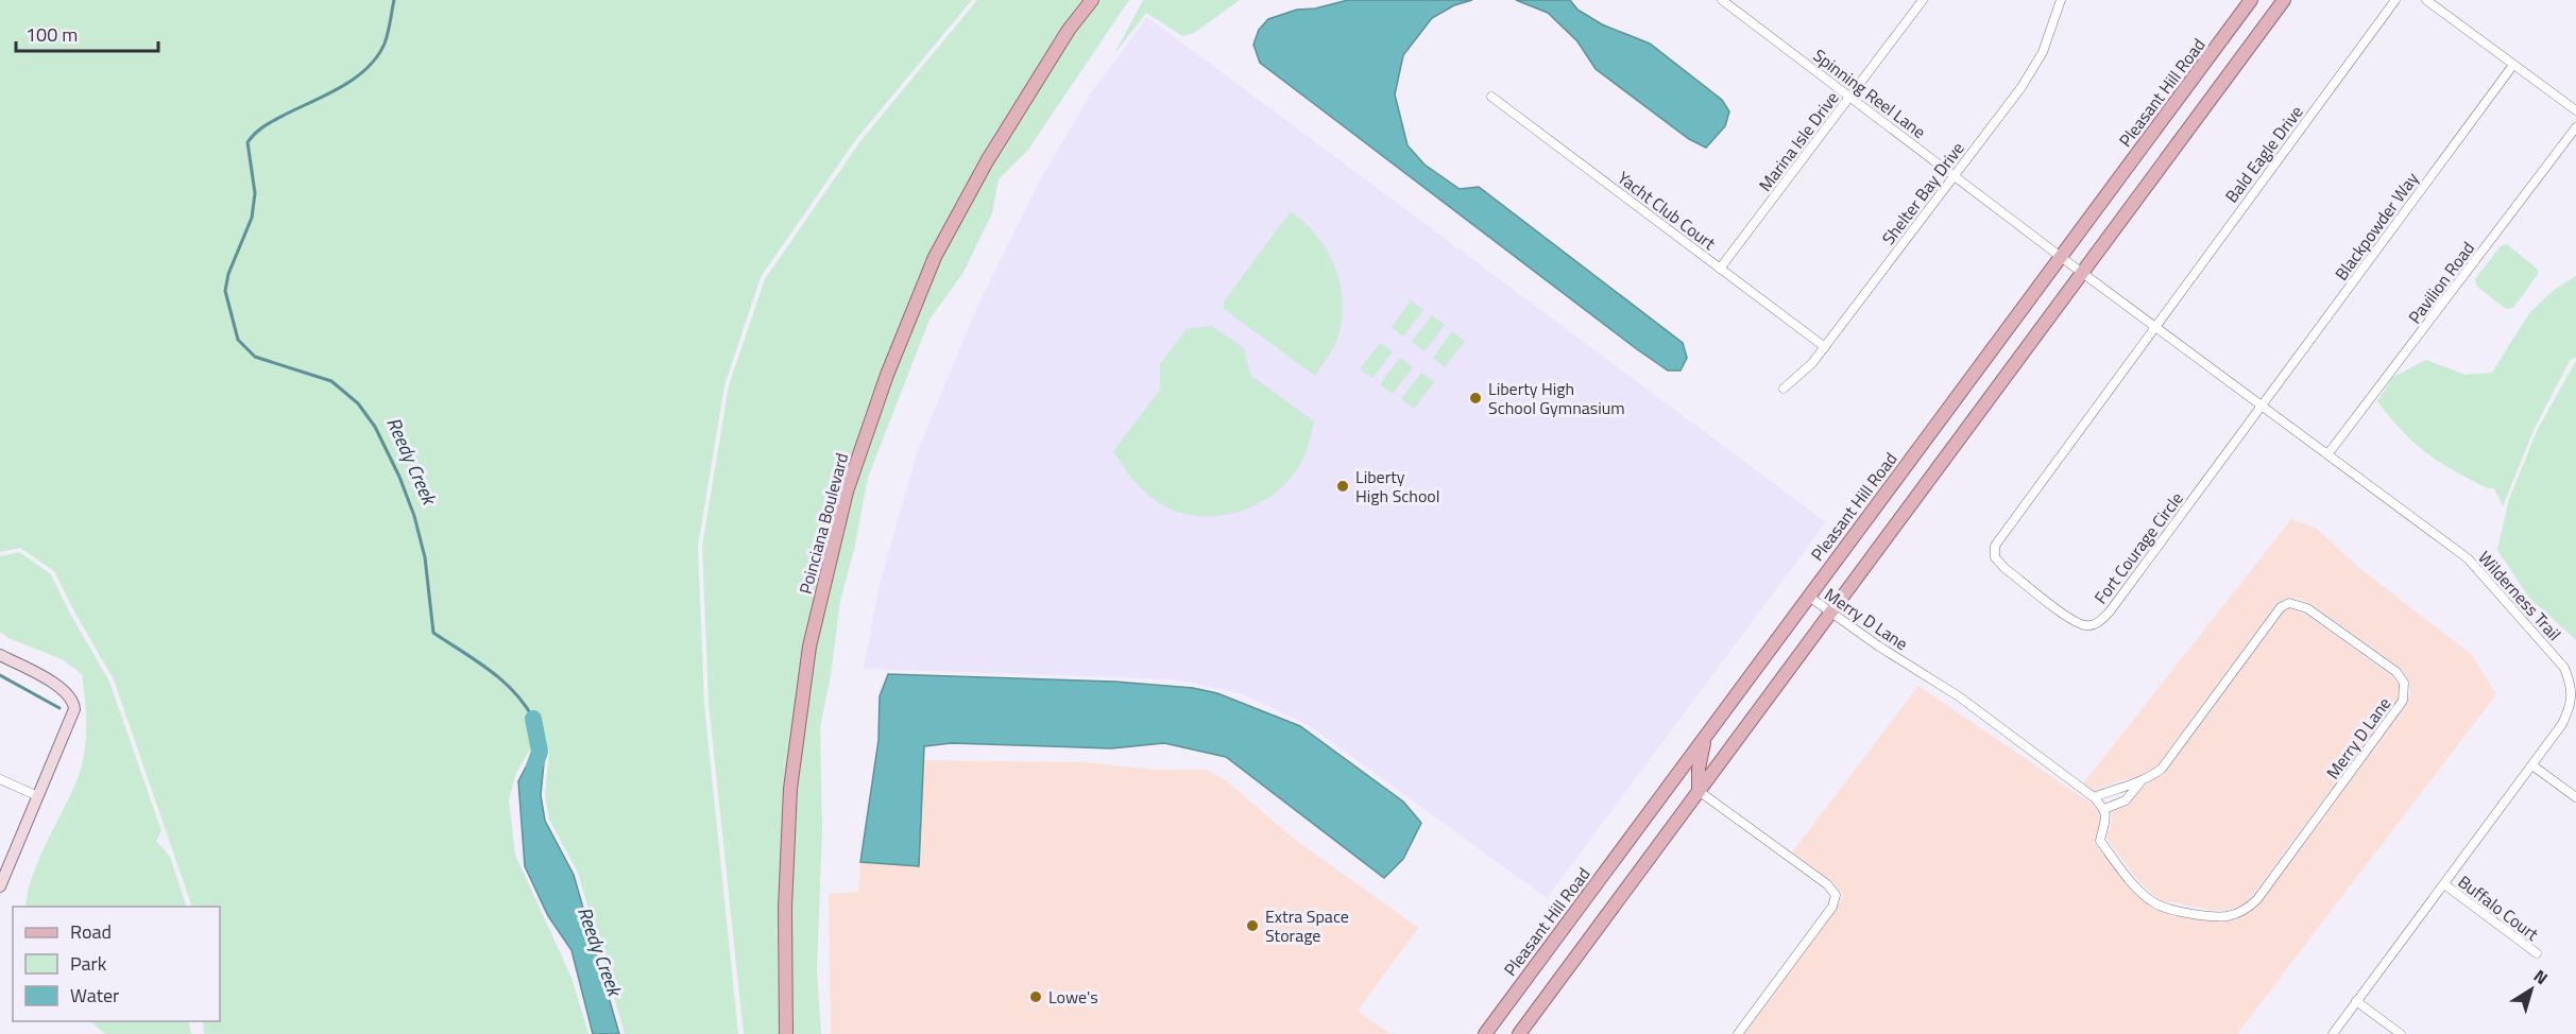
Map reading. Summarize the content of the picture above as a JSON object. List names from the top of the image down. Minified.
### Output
{"streets":{"main road":["Pleasant Hill Road","Poinciana Boulevard"],"street":["Spinning Reel Lane","Marina Isle Drive","Bald Eagle Drive","Shelter Bay Drive","Yacht Club Court","Blackpowder Way","Pavilion Road","Fort Courage Circle","Wilderness Trail","Merry D Lane","Buffalo Court"]},"crossings":[["Pleasant Hill Road","Spinning Reel Lane"],["Pleasant Hill Road","Wilderness Trail"],["Pleasant Hill Road","Merry D Lane"],["Spinning Reel Lane","Marina Isle Drive"],["Spinning Reel Lane","Shelter Bay Drive"],["Spinning Reel Lane","Wilderness Trail"],["Marina Isle Drive","Yacht Club Court"],["Bald Eagle Drive","Fort Courage Circle"],["Bald Eagle Drive","Wilderness Trail"],["Shelter Bay Drive","Yacht Club Court"],["Blackpowder Way","Fort Courage Circle"],["Blackpowder Way","Wilderness Trail"],["Pavilion Road","Wilderness Trail"],["Fort Courage Circle","Wilderness Trail"],["Wilderness Trail","Buffalo Court"]],"water":["Reedy Creek"],"places":["Liberty High School Gymnasium","Liberty High School","Extra Space Storage","Lowe's"],"legend":["Road","Park","Water"],"scale_bar":"100 m","north":"top right"}
